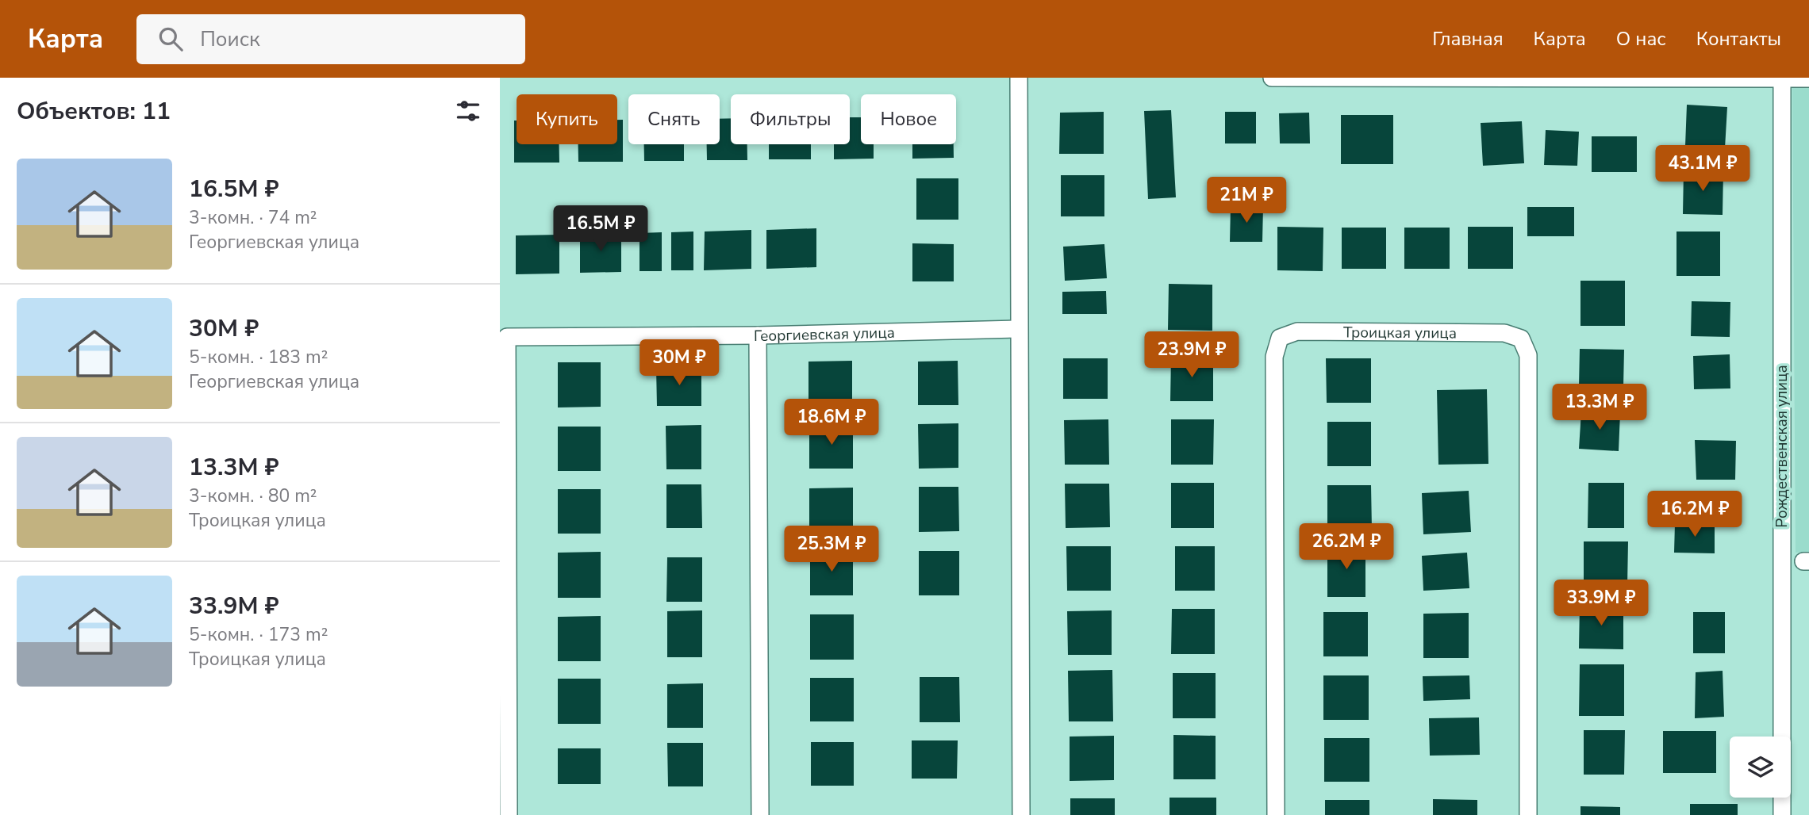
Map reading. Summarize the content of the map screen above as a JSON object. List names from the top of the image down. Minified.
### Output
{"streets":{"street":["Троицкая улица","Георгиевская улица","Рождественская улица"]},"page":{"header":"Карта","search":"Поиск","nav":["Главная","Карта","О нас","Контакты"],"heading":"Объектов: 11","chip":["Купить","Снять","Фильтры","Новое"],"list":[{"name":"16.5M ₽","note":"3-комн. · 74 m² · Георгиевская улица"},{"name":"30M ₽","note":"5-комн. · 183 m² · Георгиевская улица"},{"name":"13.3M ₽","note":"3-комн. · 80 m² · Троицкая улица"},{"name":"33.9M ₽","note":"5-комн. · 173 m² · Троицкая улица"}],"price":["43.1M ₽","21M ₽","16.5M ₽","23.9M ₽","30M ₽","13.3M ₽","18.6M ₽","16.2M ₽","26.2M ₽","25.3M ₽","33.9M ₽"]}}
